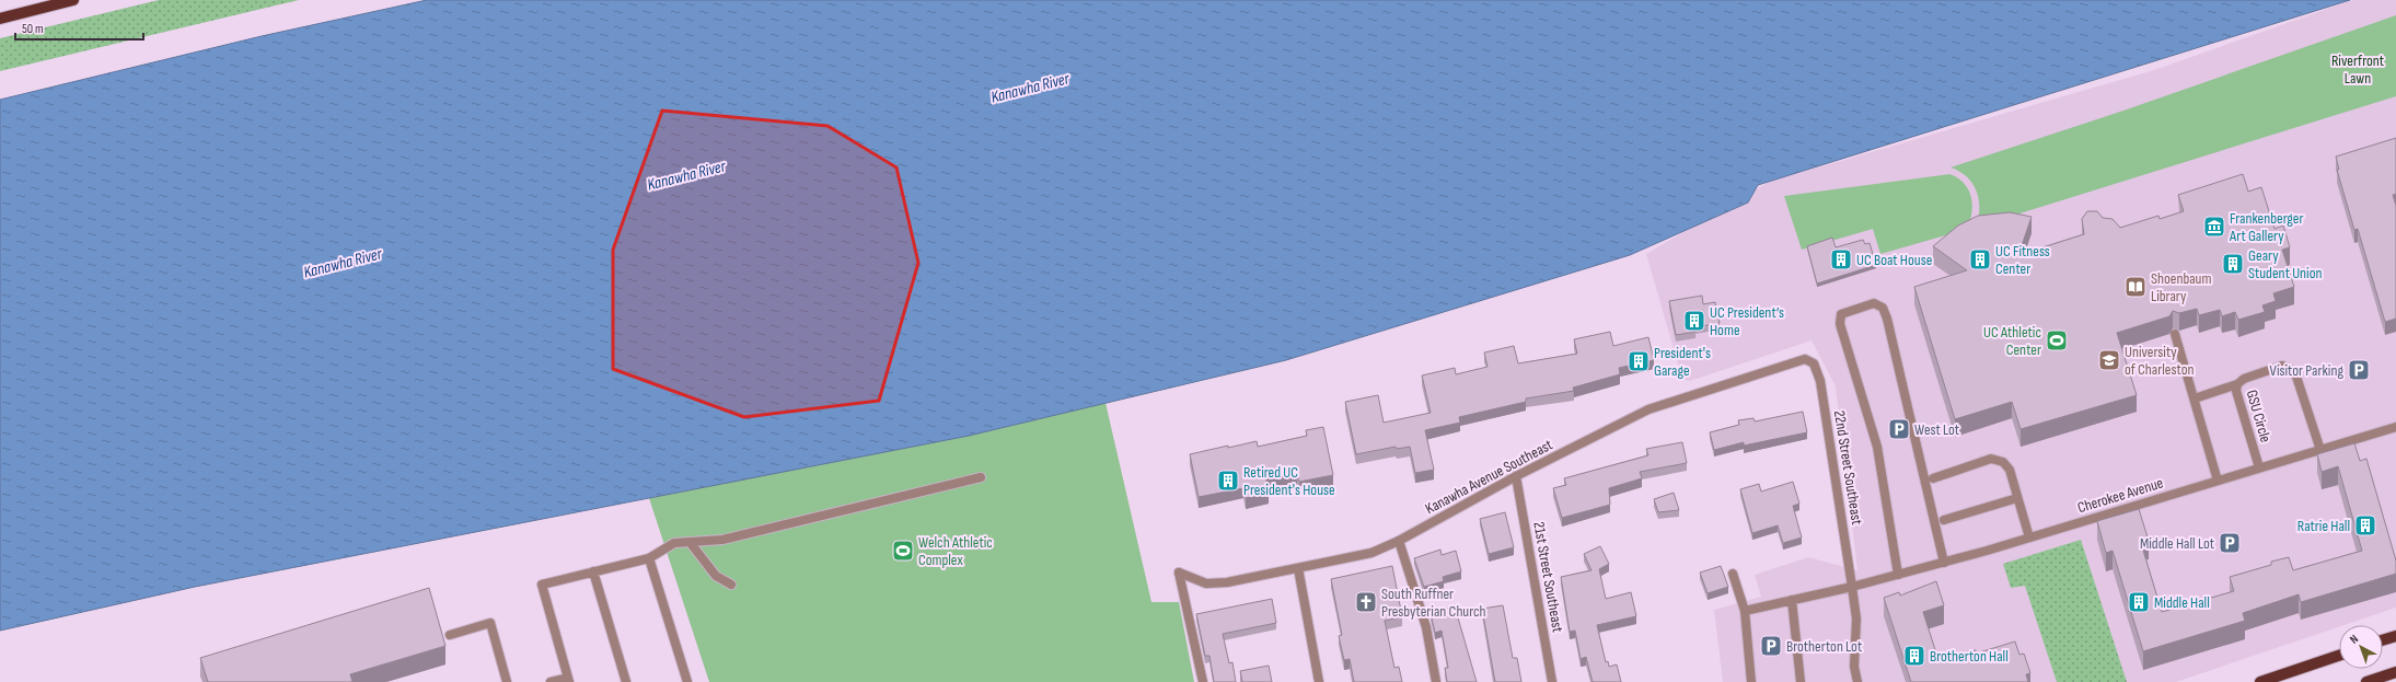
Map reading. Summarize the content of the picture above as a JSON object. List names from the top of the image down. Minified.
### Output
{"streets":{"street":["GSU Circle","22nd Street Southeast","Kanawha Avenue Southeast","Cherokee Avenue","21st Street Southeast"]},"crossings":[["GSU Circle","Cherokee Avenue"],["22nd Street Southeast","Kanawha Avenue Southeast"],["22nd Street Southeast","Cherokee Avenue"],["Kanawha Avenue Southeast","21st Street Southeast"]],"water":["Kanawha River"],"parks":["Riverfront Lawn"],"places":{"museum":["Frankenberger Art Gallery"],"building":["UC Boat House","UC Fitness Center","Geary Student Union","UC President’s Home","President's Garage","Retired UC President's House","Ratrie Hall","Middle Hall","Brotherton Hall"],"library":["Shoenbaum Library"],"sports":["UC Athletic Center","Welch Athletic Complex"],"school or university":["University of Charleston"],"parking":["Visitor Parking","West Lot","Middle Hall Lot","Brotherton Lot"],"church":["South Ruffner Presbyterian Church"]},"scale_bar":"50 m","north":"top left"}
